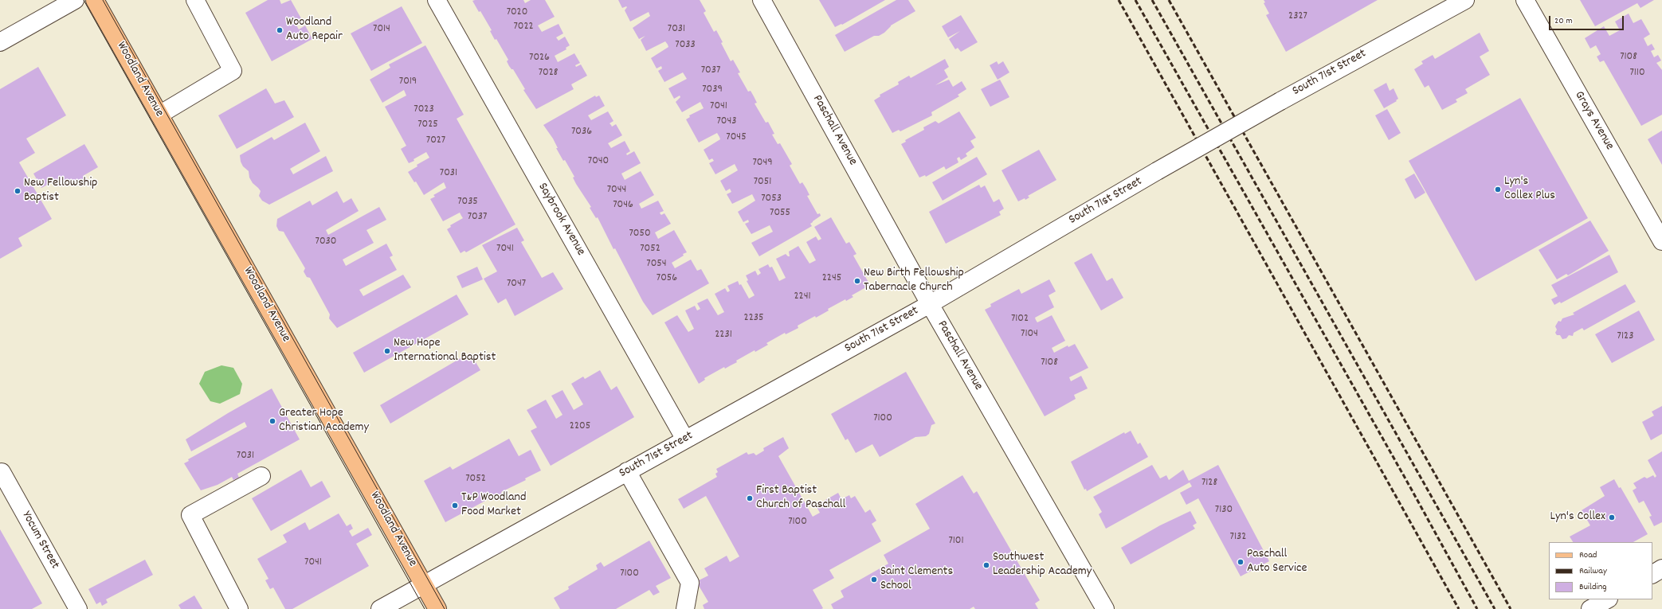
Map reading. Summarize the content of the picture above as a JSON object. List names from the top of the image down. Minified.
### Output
{"streets":{"main road":["Woodland Avenue"],"street":["South 71st Street","Grays Avenue","Paschall Avenue","Saybrook Avenue","Yocum Street"]},"crossings":[["South 71st Street","Woodland Avenue"],["South 71st Street","Paschall Avenue"],["South 71st Street","Saybrook Avenue"]],"places":["Woodland Auto Repair","Lyn's Collex Plus","New Fellowship Baptist","New Birth Fellowship Tabernacle Church","New Hope International Baptist","Greater Hope Christian Academy","First Baptist Church of Paschall","T&P Woodland Food Market","Lyn's Collex","Paschall Auto Service","Southwest Leadership Academy","Saint Clements School"],"house_numbers":["7020","2327","7022","7014","7031","7033","7108","7026","7037","7028","7110","7019","7039","7041","7023","7043","7025","7036","7045","7027","7040","7049","7031","7051","7044","7053","7035","7046","7055","7037","7050","7030","7041","7052","7054","7056","2245","7047","2241","2235","7102","7104","2231","7123","7108","7100","2205","7031","7052","7128","7130","7100","7132","7101","7041","7100"],"legend":["Road","Railway","Building"],"scale_bar":"20 m"}
